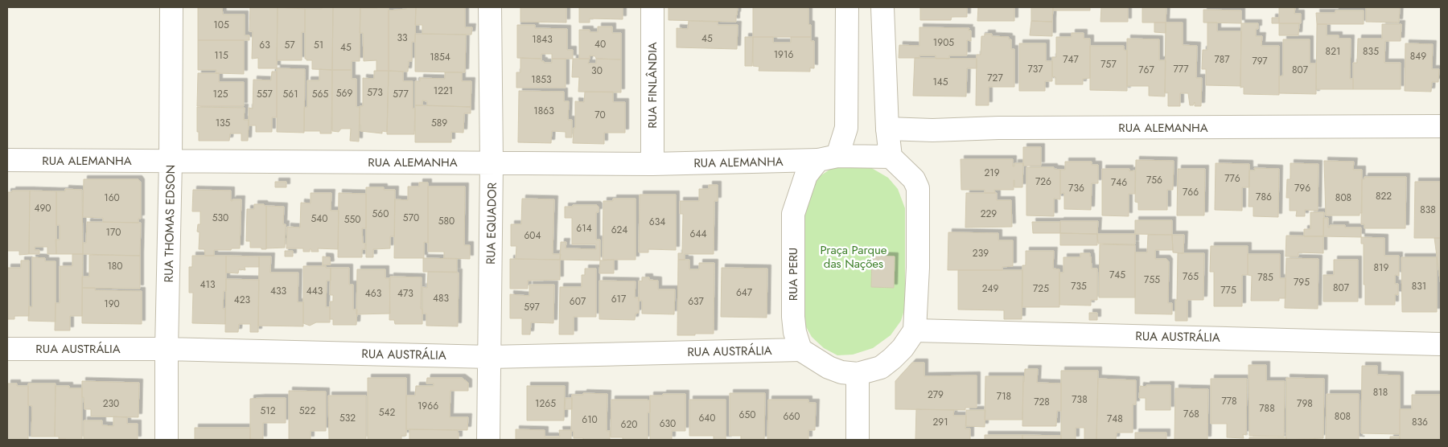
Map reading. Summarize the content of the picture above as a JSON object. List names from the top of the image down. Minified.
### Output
{"streets":{"street":["RUA FINLÂNDIA","RUA ALEMANHA","RUA THOMAS EDSON","RUA EQUADOR","RUA PERU","RUA AUSTRÁLIA"]},"crossings":[["RUA FINLÂNDIA","RUA ALEMANHA"],["RUA ALEMANHA","RUA THOMAS EDSON"],["RUA ALEMANHA","RUA EQUADOR"],["RUA ALEMANHA","RUA PERU"],["RUA THOMAS EDSON","RUA AUSTRÁLIA"],["RUA EQUADOR","RUA AUSTRÁLIA"],["RUA PERU","RUA AUSTRÁLIA"]],"parks":["Praça Parque das Nações"],"house_numbers":["105","33","45","1843","1905","40","63","57","51","45","821","835","1916","115","849","1854","747","787","797","757","737","777","767","807","30","727","1853","145","1221","573","569","125","557","561","565","577","1863","70","135","589","219","776","756","726","746","736","796","766","822","786","160","808","490","838","560","229","530","570","540","550","580","634","614","624","170","644","604","239","180","819","745","765","785","755","795","413","735","831","807","249","725","775","433","443","647","463","473","483","617","423","607","637","190","597","818","279","718","738","778","728","230","1265","798","1966","788","512","522","542","768","650","660","808","532","640","748","610","291","836","630","620"]}
